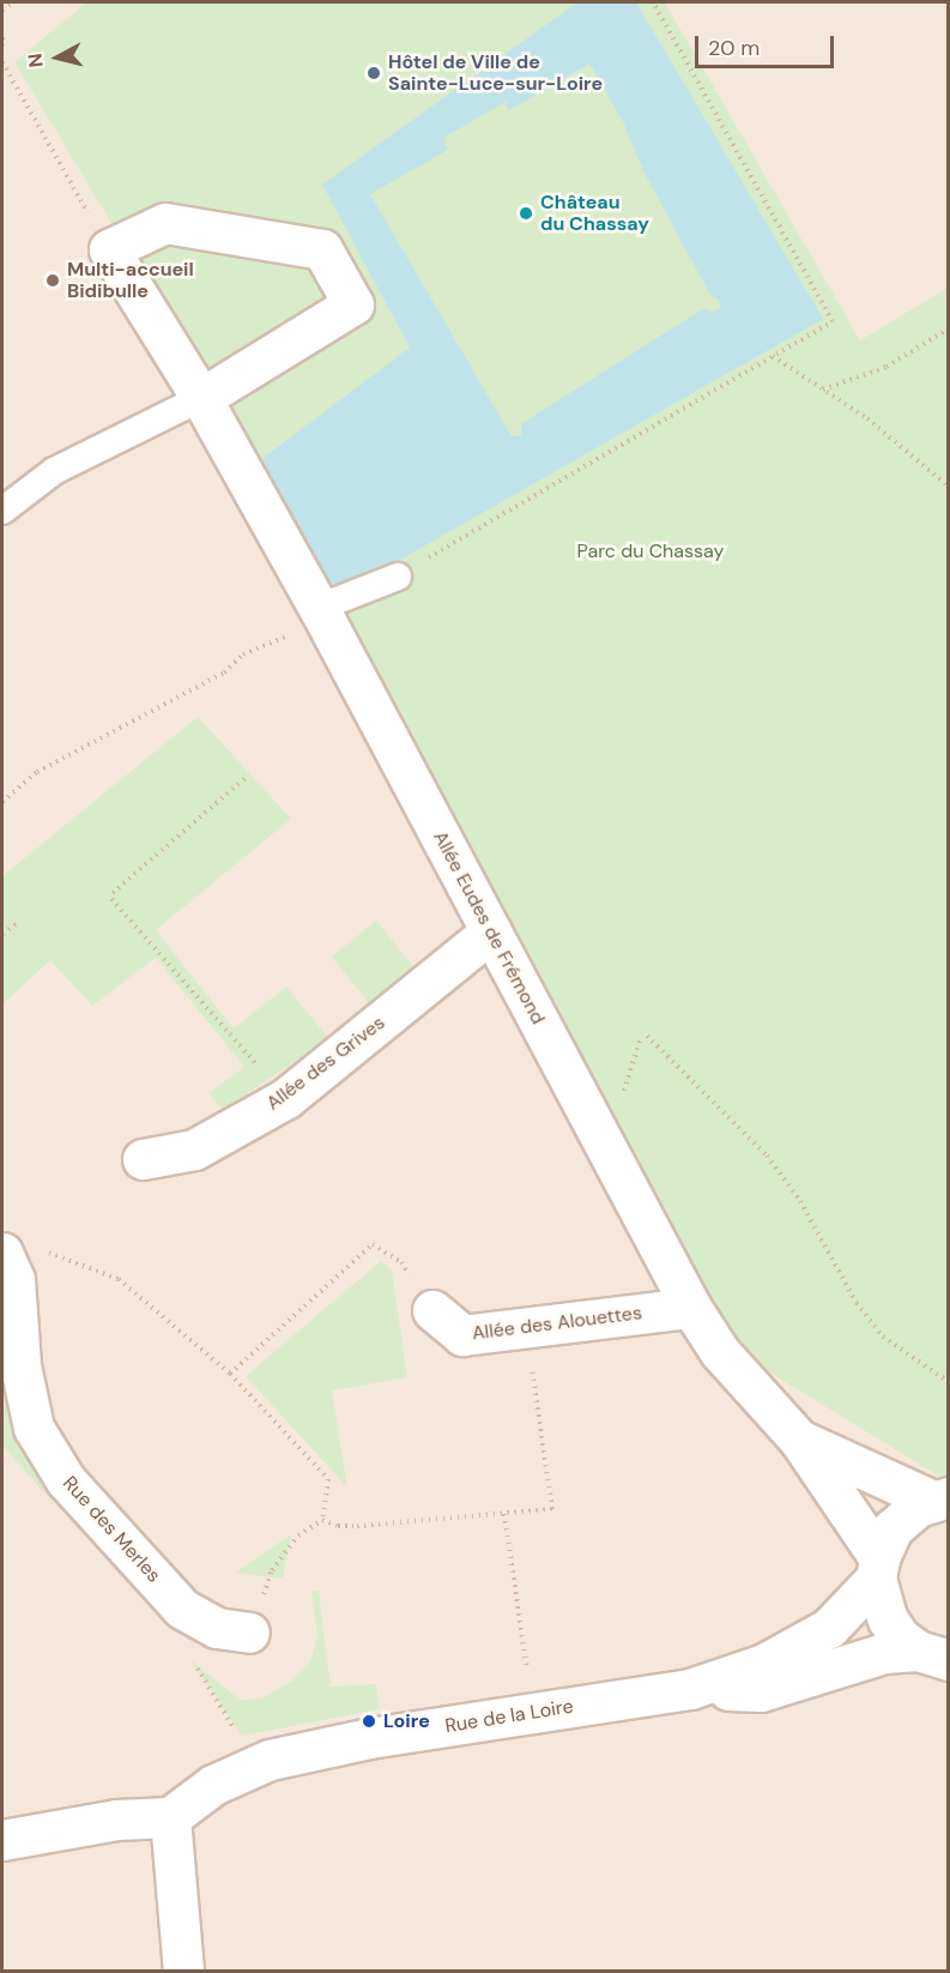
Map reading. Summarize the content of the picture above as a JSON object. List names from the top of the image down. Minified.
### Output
{"streets":{"street":["Allée Eudes de Frémond","Allée des Grives","Allée des Alouettes","Rue des Merles","Rue de la Loire"]},"crossings":[["Allée Eudes de Frémond","Allée des Grives"],["Allée Eudes de Frémond","Allée des Alouettes"],["Allée Eudes de Frémond","Rue de la Loire"]],"parks":["Parc du Chassay"],"places":["Hôtel de Ville de Sainte-Luce-sur-Loire","Château du Chassay","Multi-accueil Bidibulle","Loire"],"scale_bar":"20 m","north":"left"}
